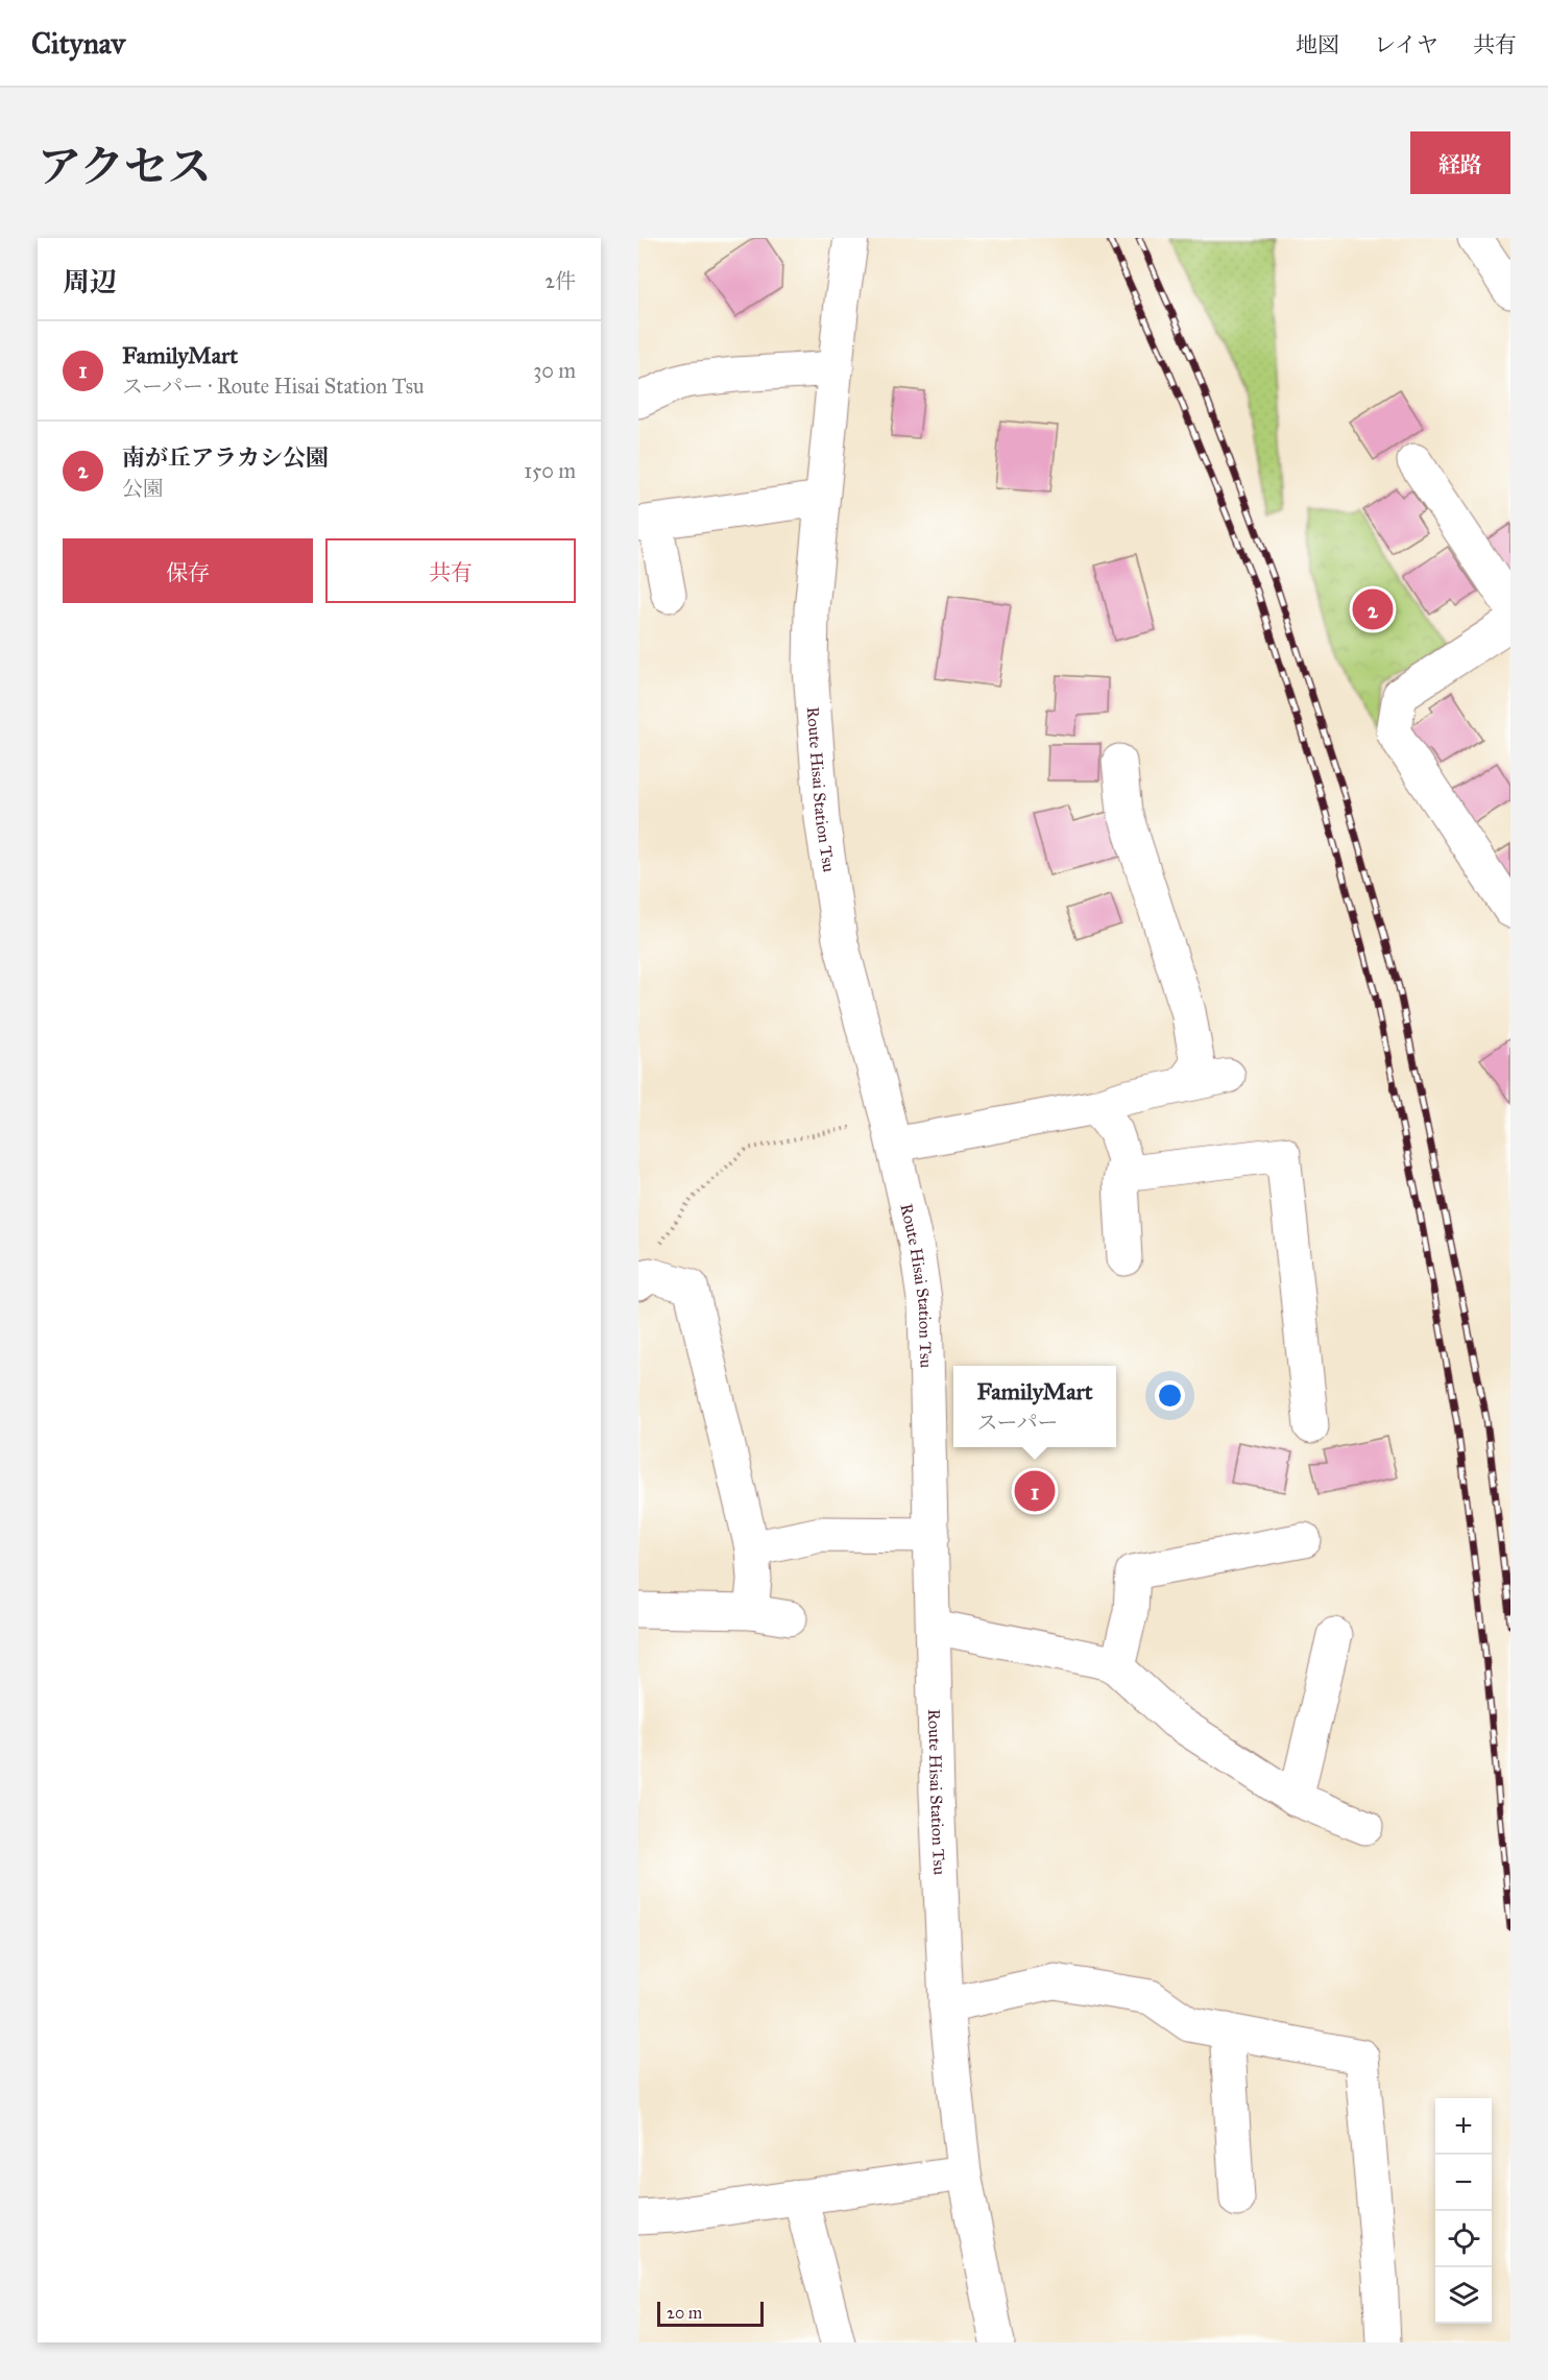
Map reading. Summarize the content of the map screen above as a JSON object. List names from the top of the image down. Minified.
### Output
{"streets":{"street":["Route Hisai Station Tsu"]},"scale_bar":"20 m","page":{"header":"Citynav","nav":["地図","レイヤ","共有"],"title":"アクセス","buttons":["経路",["保存","共有"]],"heading":["周辺","2件"],"list":[{"mark":"1","name":"FamilyMart","note":"スーパー · Route Hisai Station Tsu","value":"30 m"},{"mark":"2","name":"南が丘アラカシ公園","note":"公園","value":"150 m"}],"pins":["2","1"],"popup":["FamilyMart","スーパー"],"map_buttons":["+","−"],"scale":"20 m"}}
